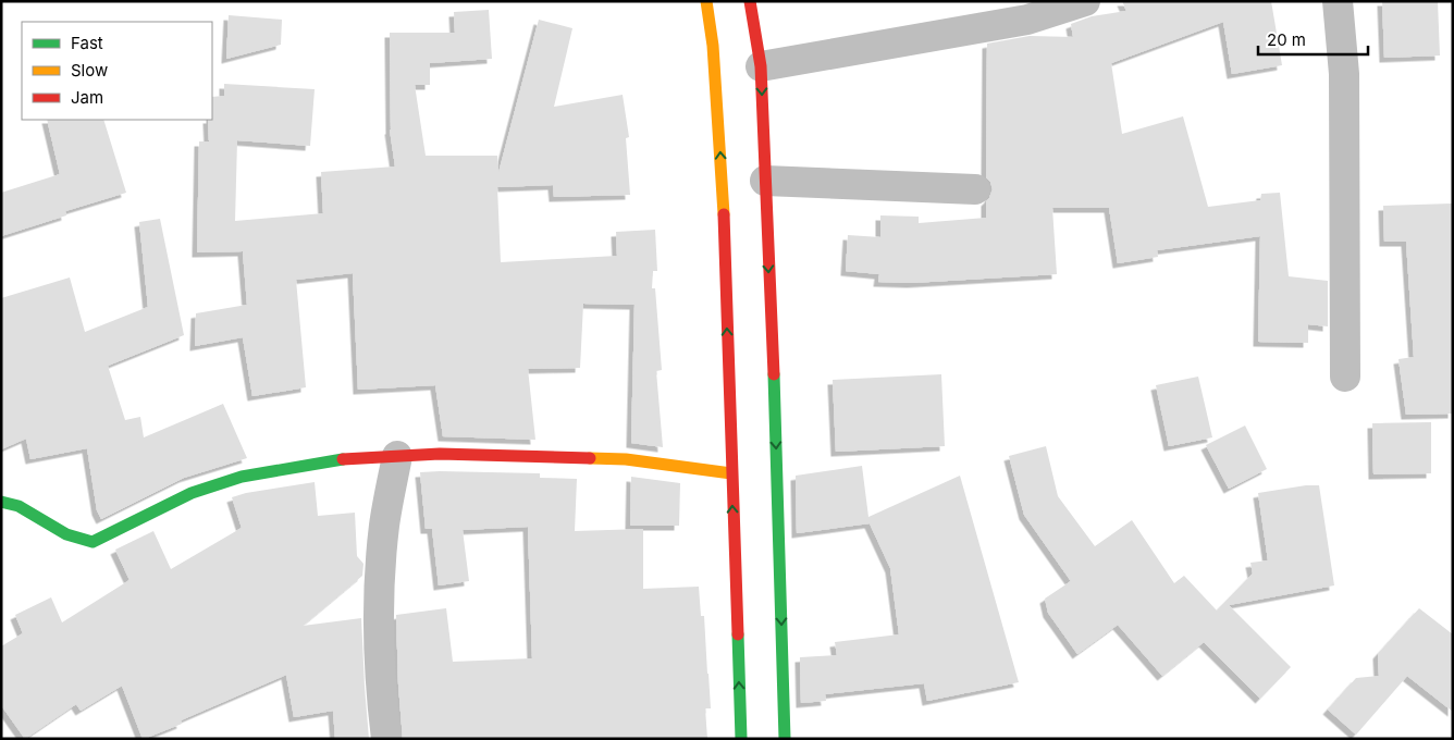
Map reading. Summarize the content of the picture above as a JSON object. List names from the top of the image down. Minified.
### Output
{"legend":["Fast","Slow","Jam"],"scale_bar":"20 m"}
